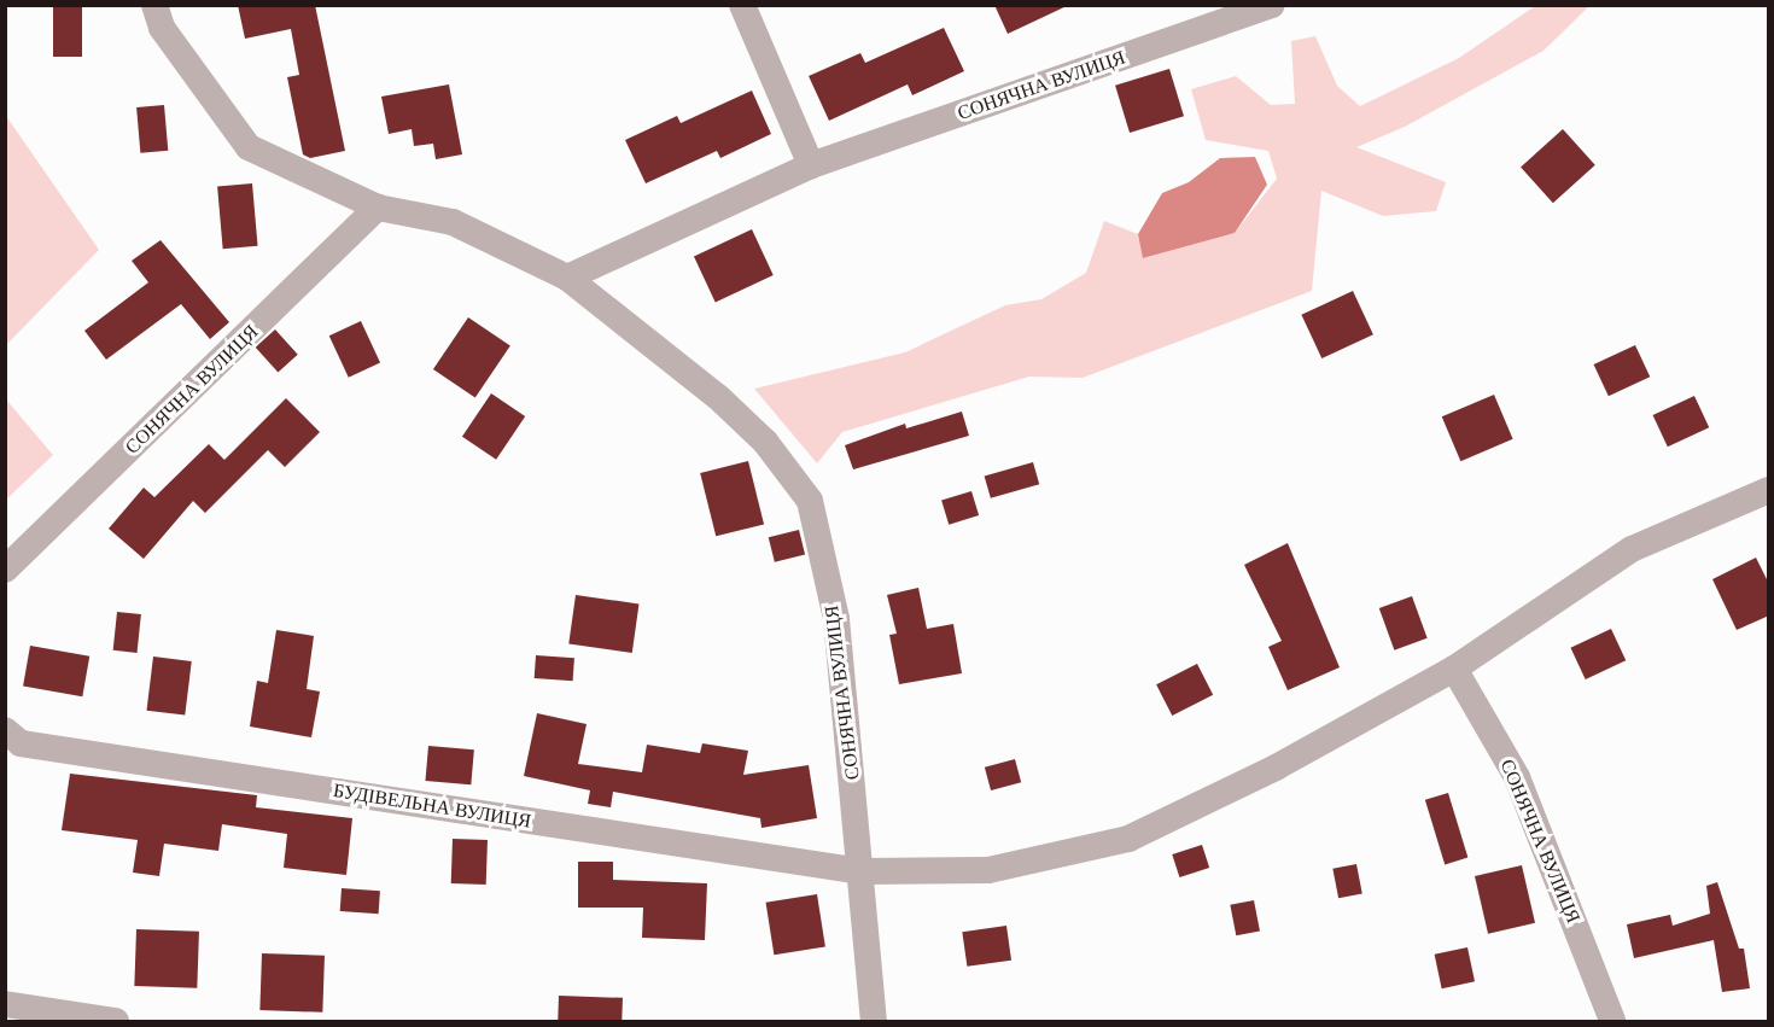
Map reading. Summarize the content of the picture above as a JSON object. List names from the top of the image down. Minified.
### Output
{"streets":{"street":["СОНЯЧНА ВУЛИЦЯ","БУДІВЕЛЬНА ВУЛИЦЯ"]},"crossings":[["СОНЯЧНА ВУЛИЦЯ","БУДІВЕЛЬНА ВУЛИЦЯ"]]}
